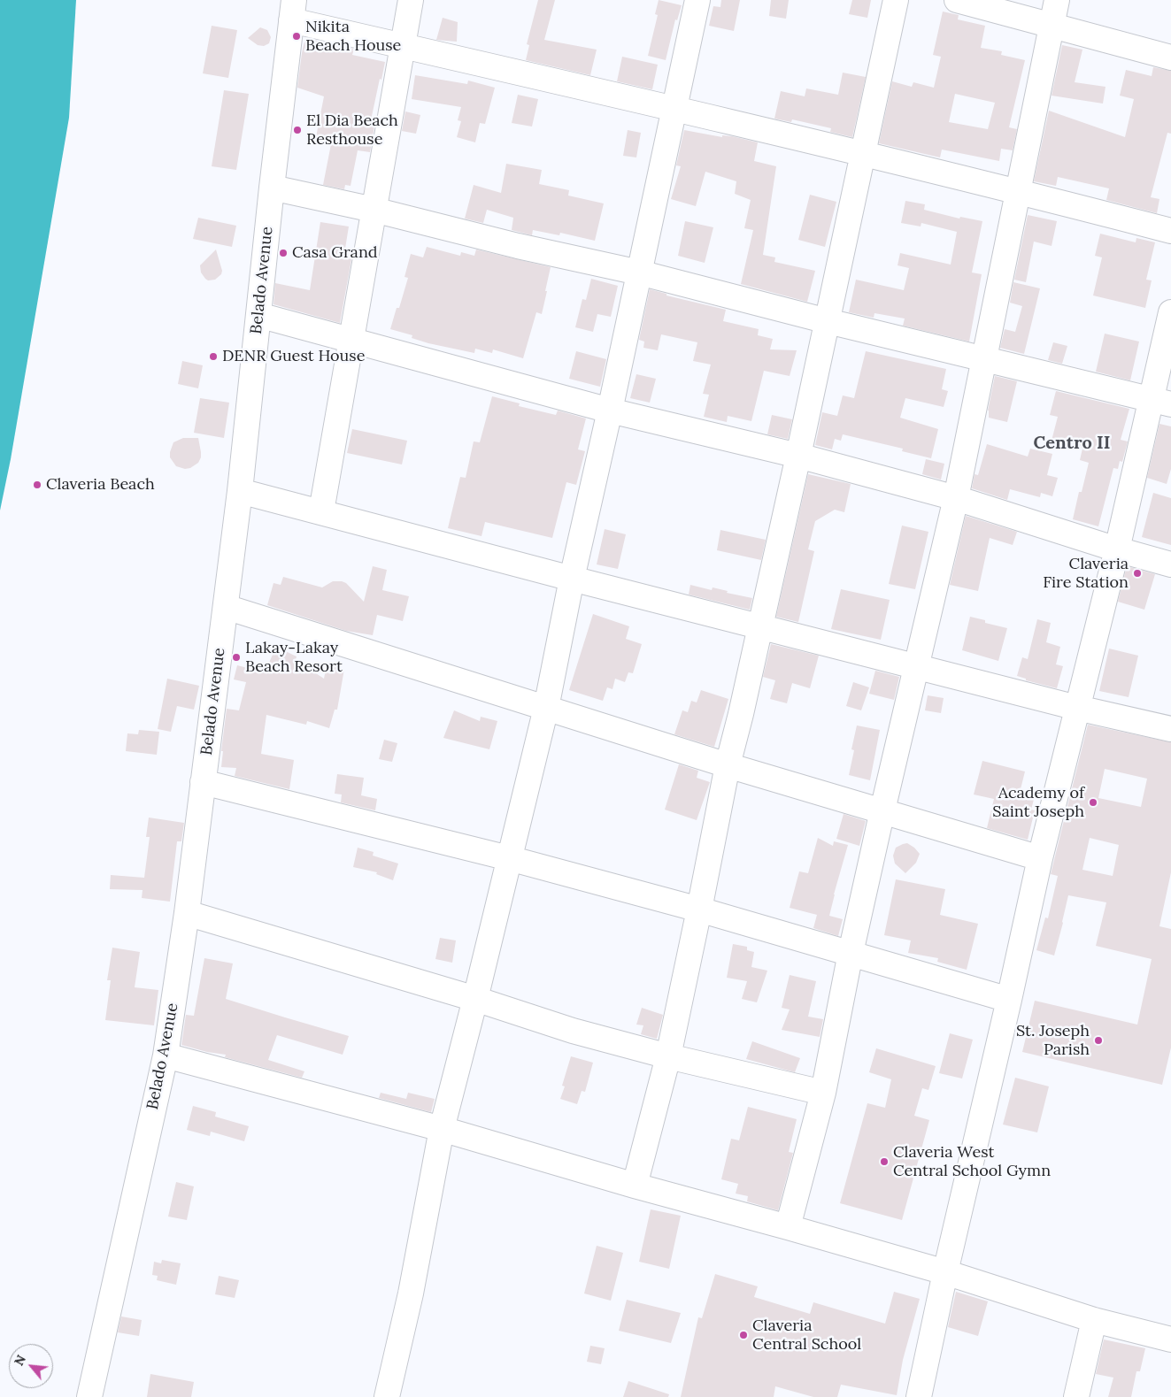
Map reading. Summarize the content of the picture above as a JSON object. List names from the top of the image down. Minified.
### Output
{"streets":{"street":["Belado Avenue"]},"districts":["Centro II"],"places":["Nikita Beach House","El Dia Beach Resthouse","Casa Grand","DENR Guest House","Claveria Beach","Claveria Fire Station","Lakay-Lakay Beach Resort","Academy of Saint Joseph","St. Joseph Parish","Claveria West Central School Gymn","Claveria Central School"],"north":"top left"}
